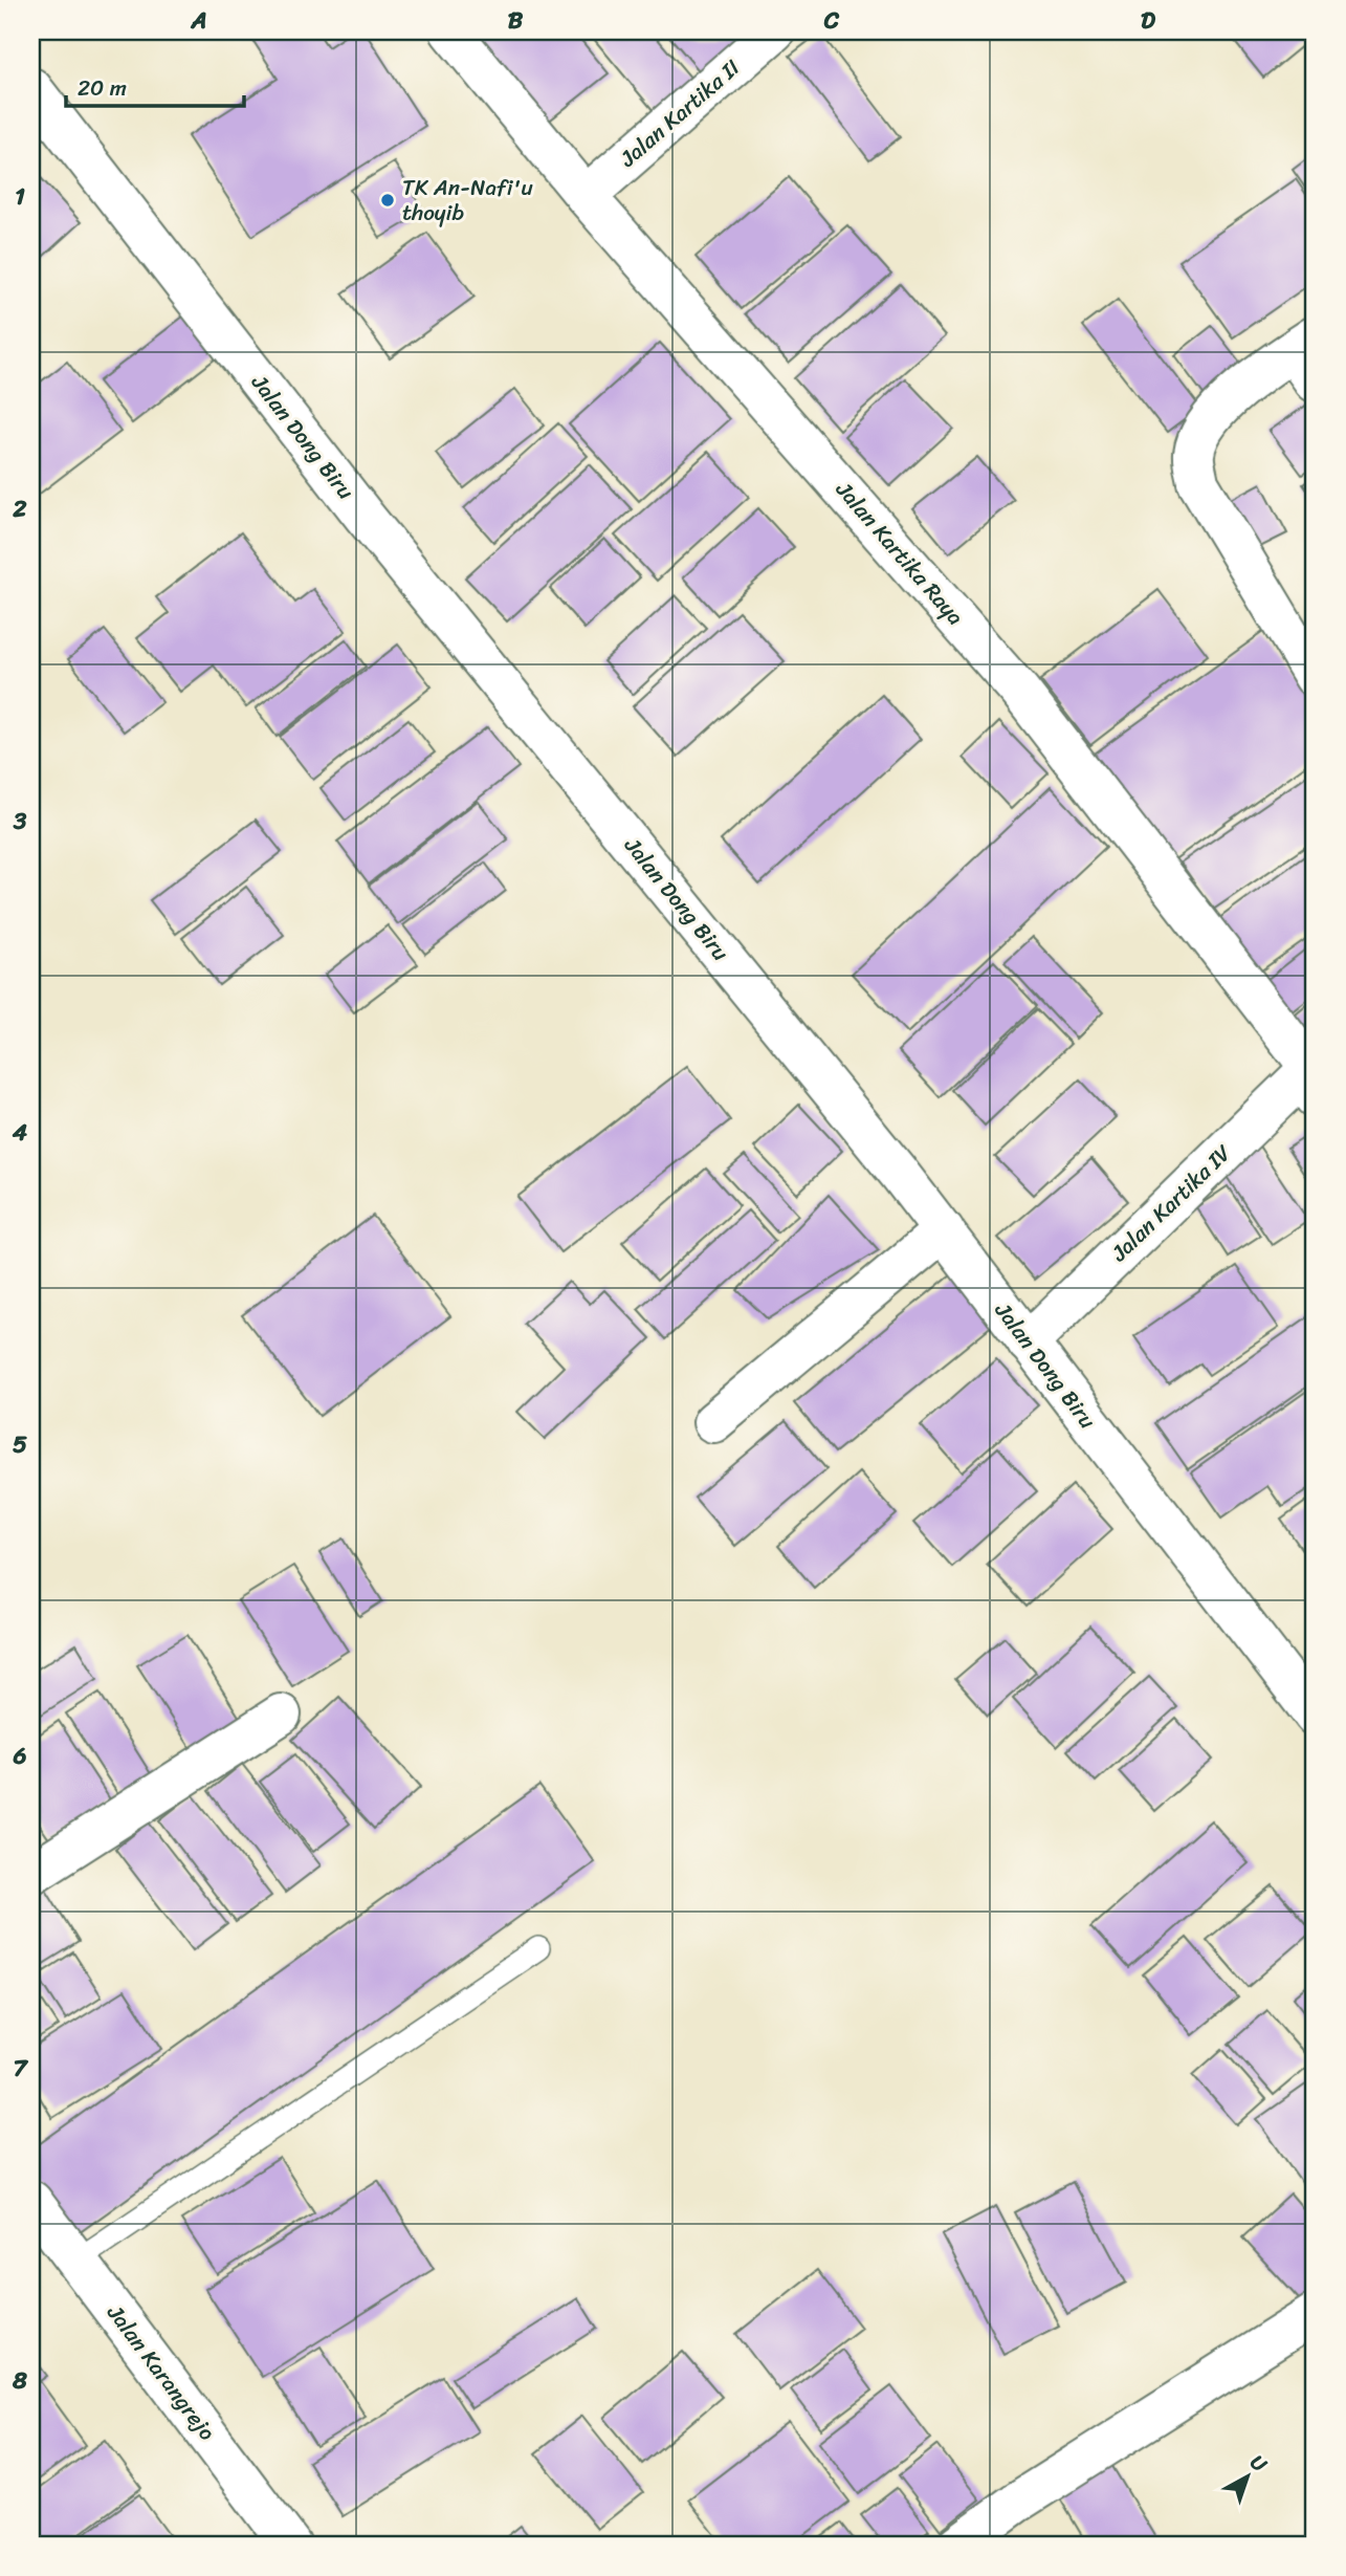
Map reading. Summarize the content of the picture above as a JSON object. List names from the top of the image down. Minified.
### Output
{"streets":{"street":["Jalan Kartika II","Jalan Dong Biru","Jalan Kartika Raya","Jalan Kartika IV","Jalan Karangrejo"]},"crossings":[["Jalan Kartika II","Jalan Kartika Raya"],["Jalan Dong Biru","Jalan Kartika IV"],["Jalan Kartika Raya","Jalan Kartika IV"]],"places":["TK An-Nafi'u thoyib"],"scale_bar":"20 m","north":"top right","grid":{"columns":["A","B","C","D"],"rows":["1","2","3","4","5","6","7","8"]}}
